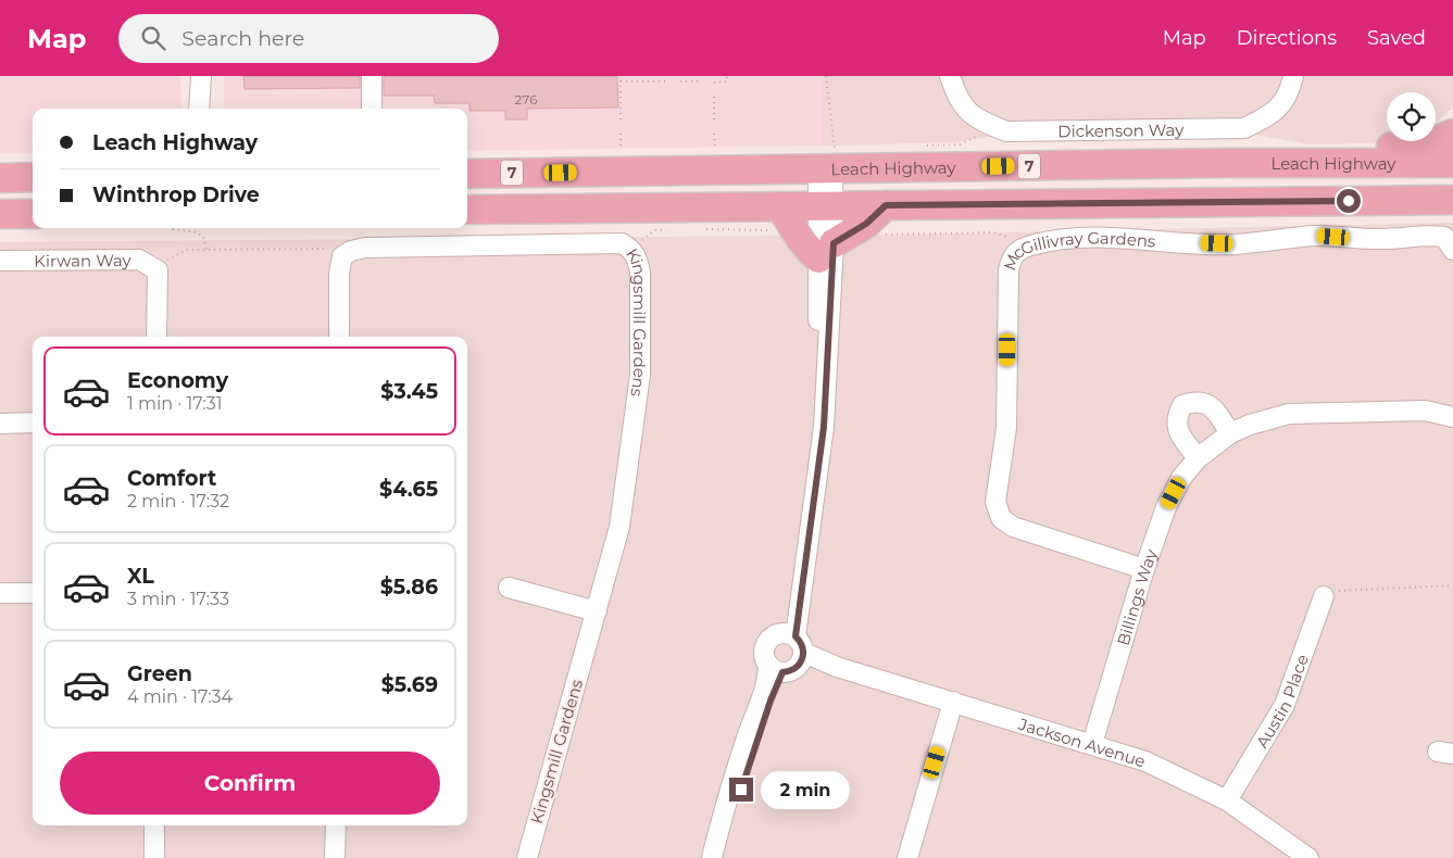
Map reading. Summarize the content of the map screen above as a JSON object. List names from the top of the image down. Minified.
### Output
{"streets":{"highway":["Leach Highway","7"],"street":["Dickenson Way","McGillivray Gardens","Kirwan Way","Kingsmill Gardens","Billings Way","Austin Place","Jackson Avenue"]},"crossings":[["McGillivray Gardens","Billings Way"],["Billings Way","Jackson Avenue"],["Austin Place","Jackson Avenue"]],"house_numbers":["276"],"page":{"header":"Map","search":"Search here","nav":["Map","Directions","Saved"],"banner":["Leach Highway","Winthrop Drive"],"list":[{"name":"Economy","note":"1 min · 17:31","value":"$3.45"},{"name":"Comfort","note":"2 min · 17:32","value":"$4.65"},{"name":"XL","note":"3 min · 17:33","value":"$5.86"},{"name":"Green","note":"4 min · 17:34","value":"$5.69"}],"buttons":"Confirm","bubble":"2 min"}}
